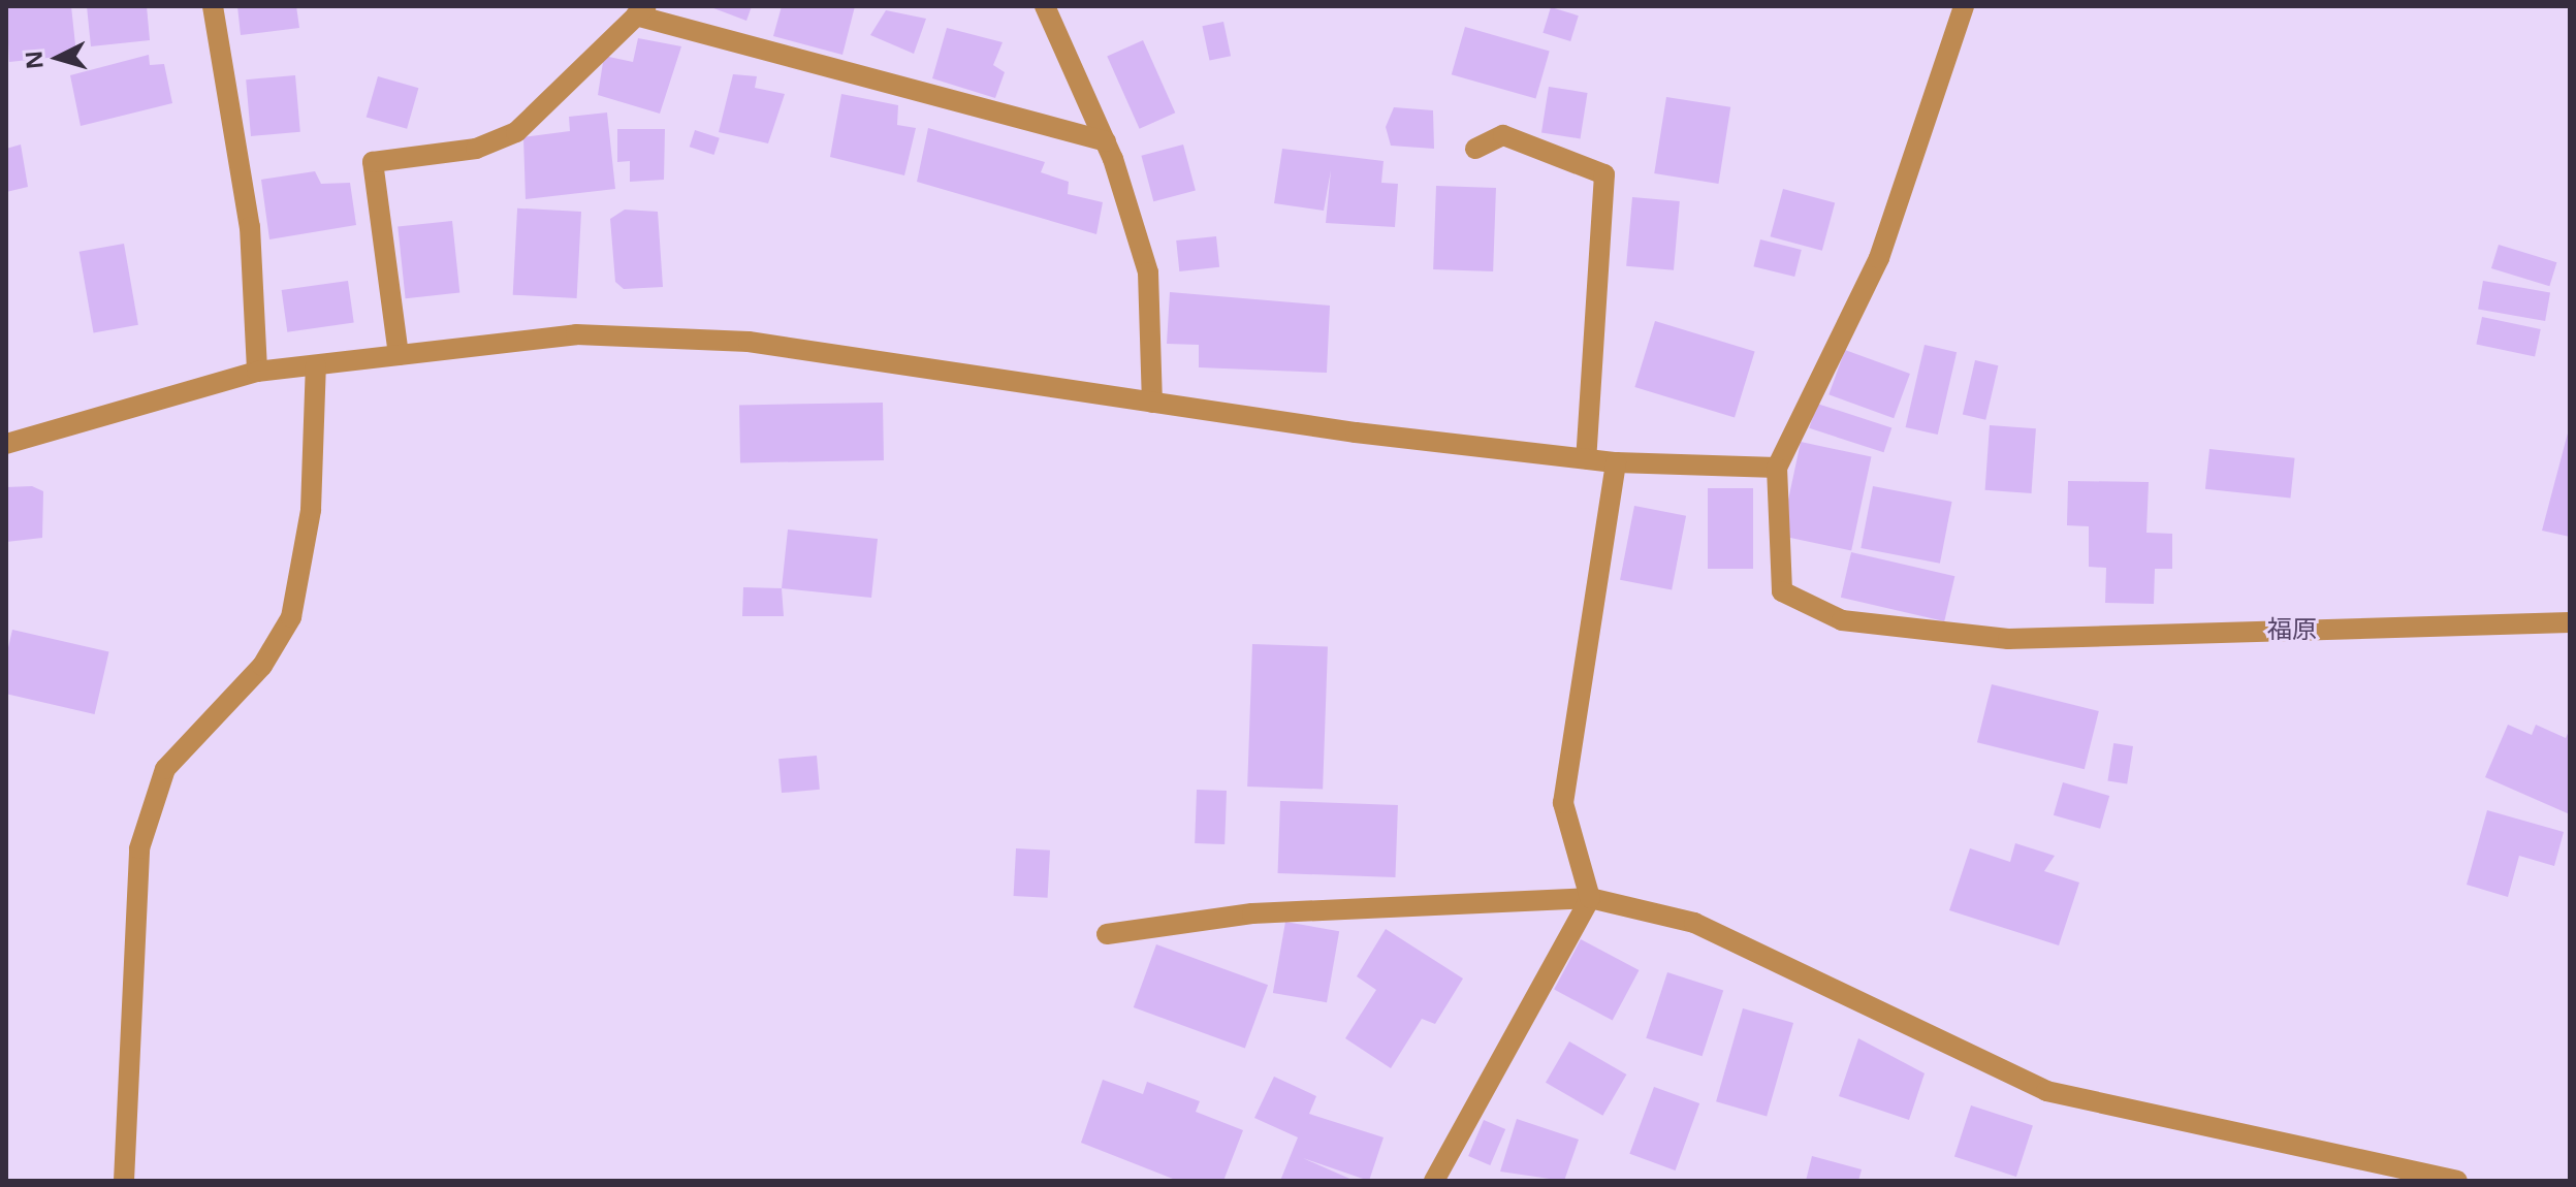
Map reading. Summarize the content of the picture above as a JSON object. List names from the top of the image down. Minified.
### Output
{"districts":["福原"],"north":"left"}
